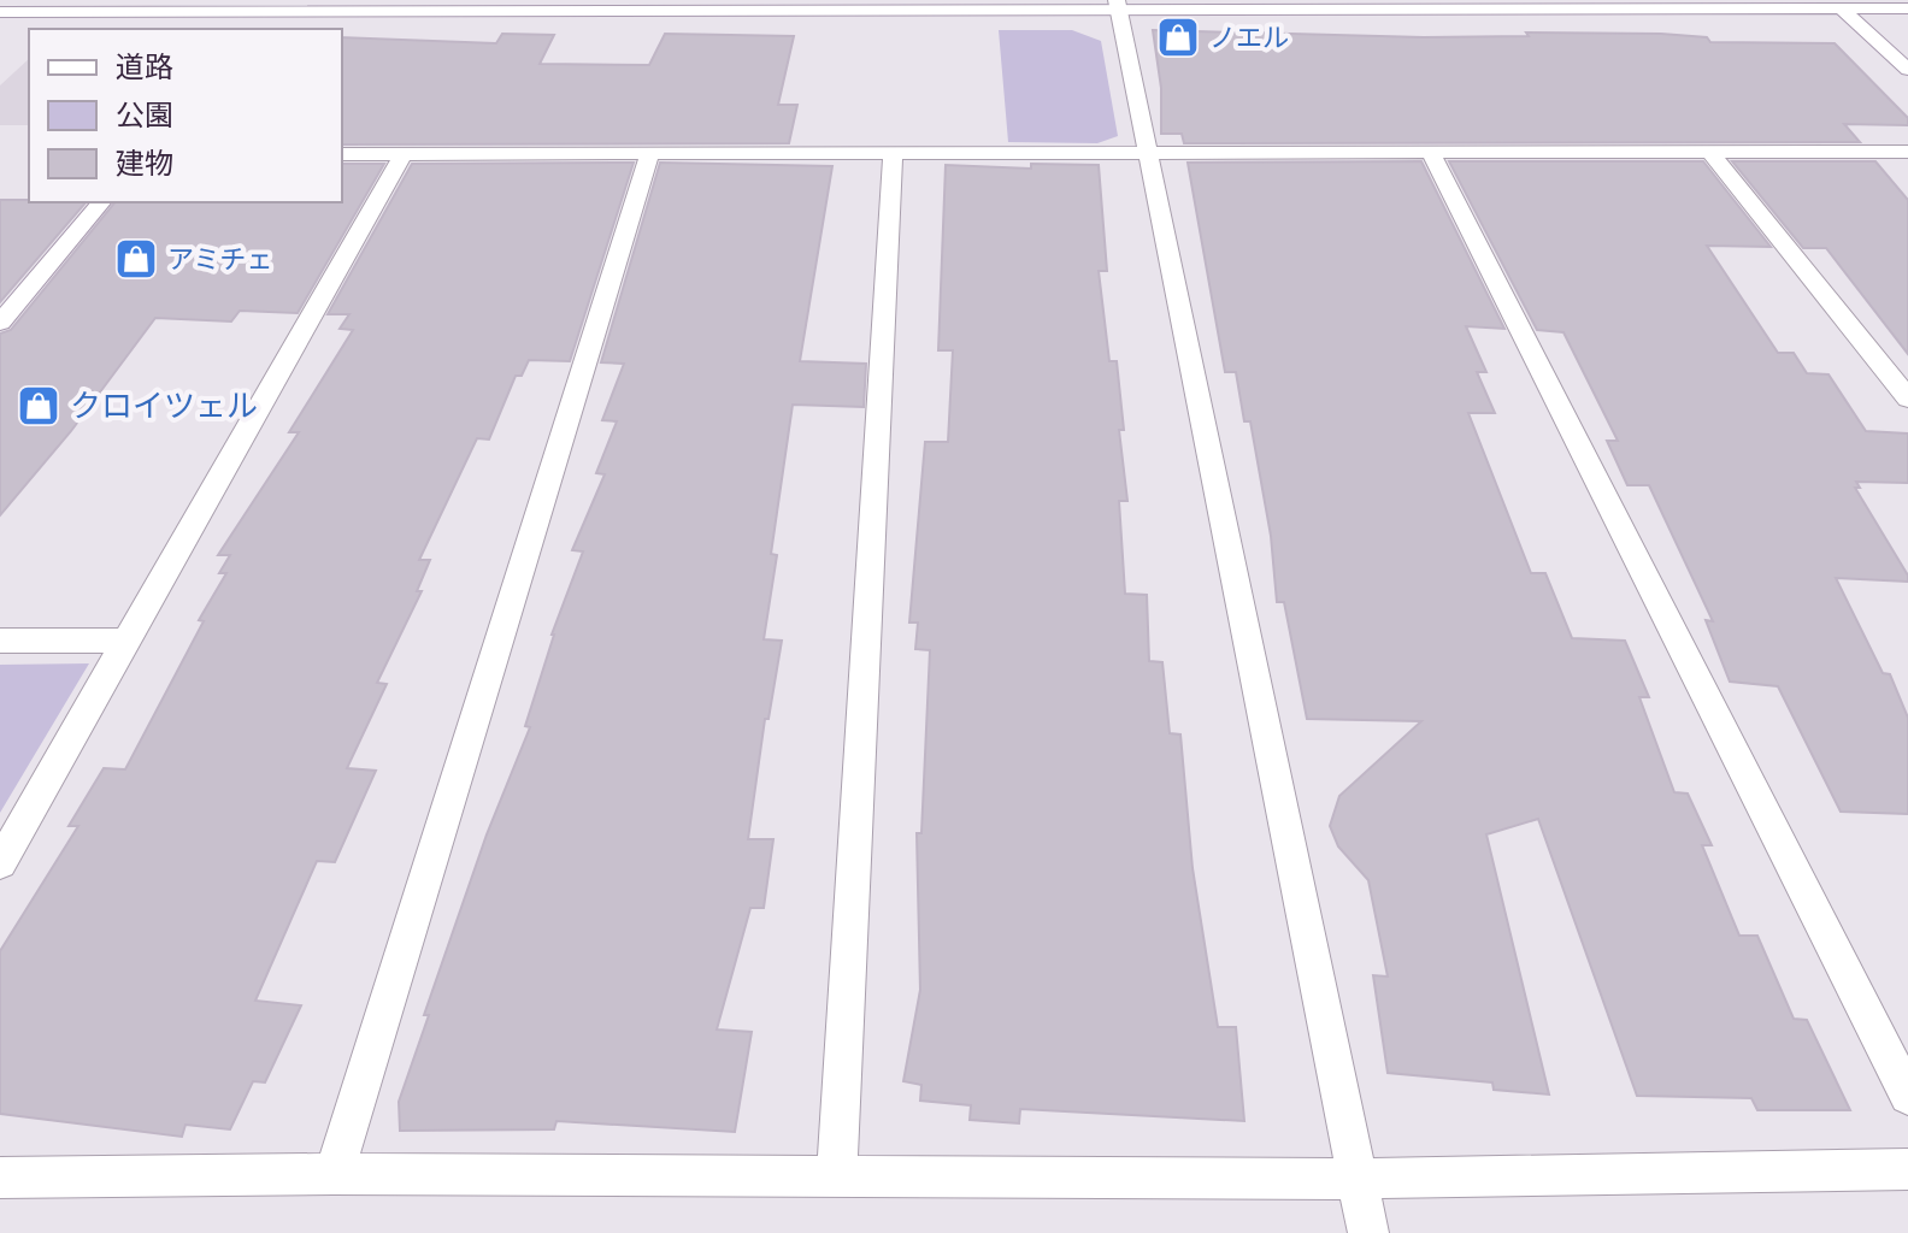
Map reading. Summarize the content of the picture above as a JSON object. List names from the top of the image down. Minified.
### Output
{"places":{"shop":["ノエル","アミチェ","クロイツェル"]},"legend":["道路","公園","建物"]}
